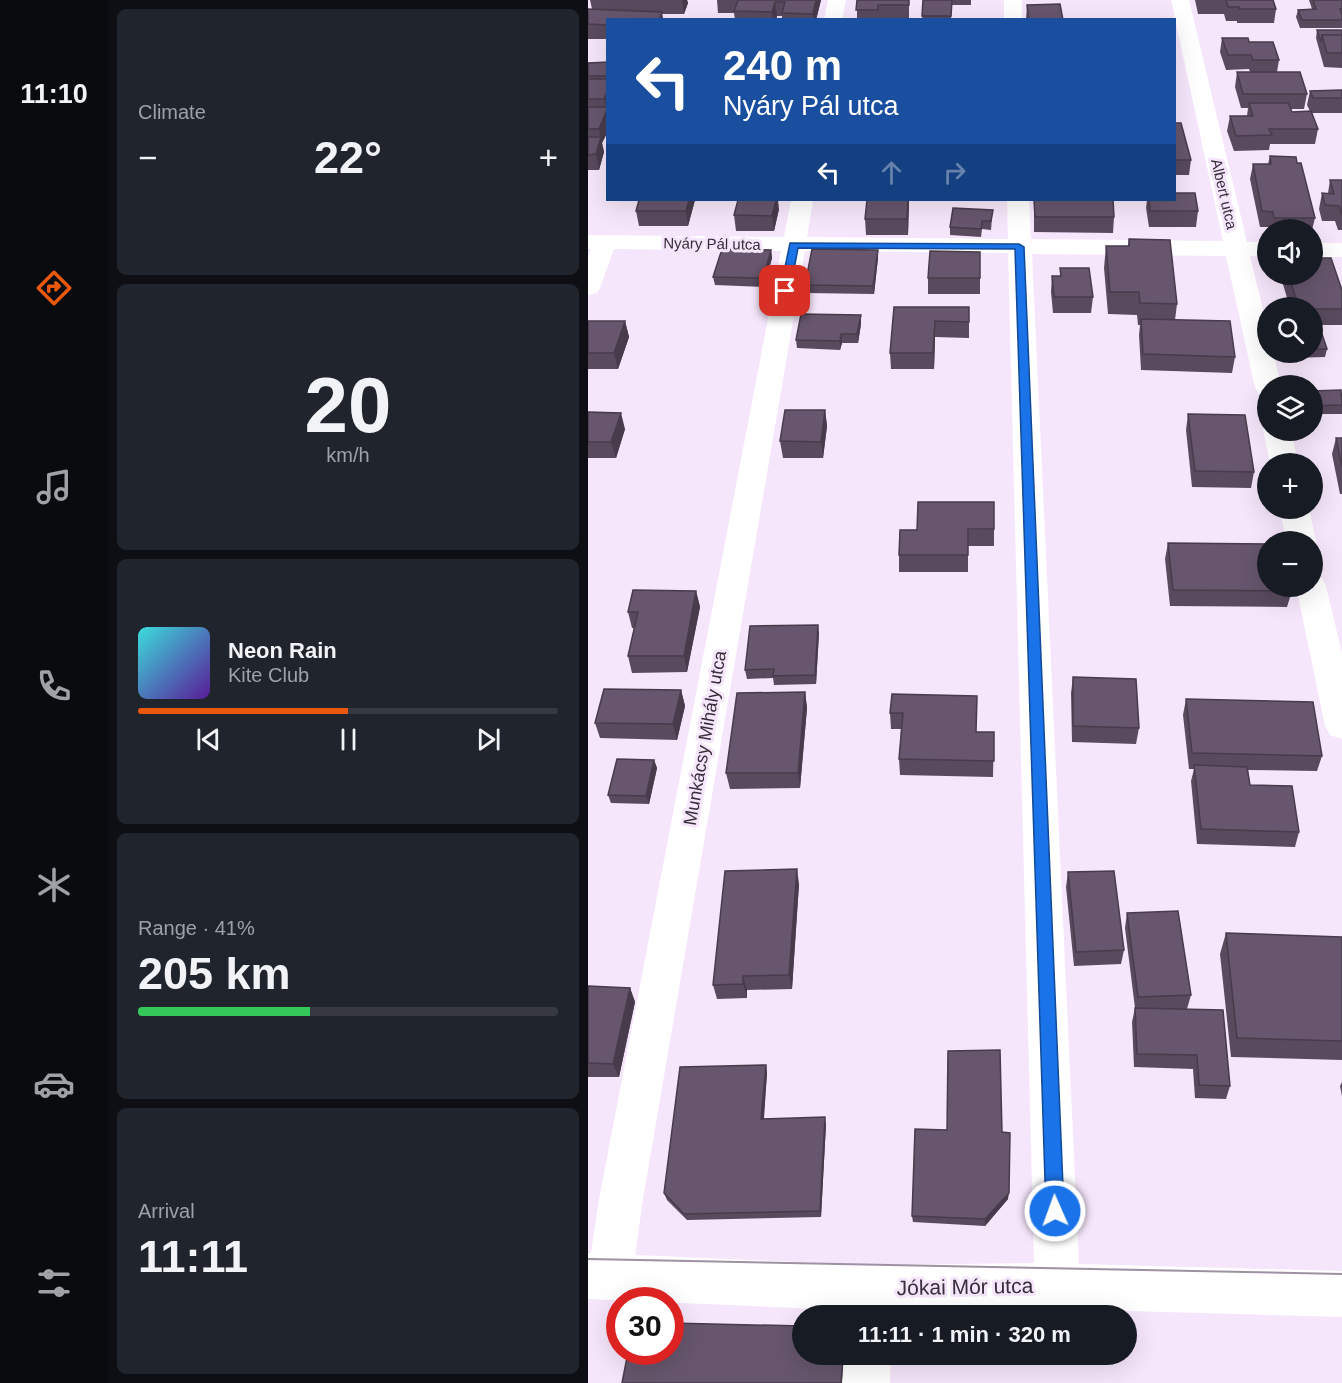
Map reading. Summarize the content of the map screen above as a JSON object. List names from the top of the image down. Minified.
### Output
{"streets":{"street":["Albert utca","Nyáry Pál utca","Munkácsy Mihály utca","Jókai Mór utca"]},"crossings":[["Albert utca","Nyáry Pál utca"],["Nyáry Pál utca","Munkácsy Mihály utca"],["Munkácsy Mihály utca","Jókai Mór utca"]],"page":{"tabs":"11:10","tile":["Climate",["20","km/h"],["Range · 41%","205 km"],["Arrival","11:11"]],"turn":["240 m","Nyáry Pál utca"],"heat":["−","22°","+"],"map_buttons":["+","−"],"song":["Neon Rain","Kite Club"],"limit":"30","trip":"11:11 · 1 min · 320 m"}}
